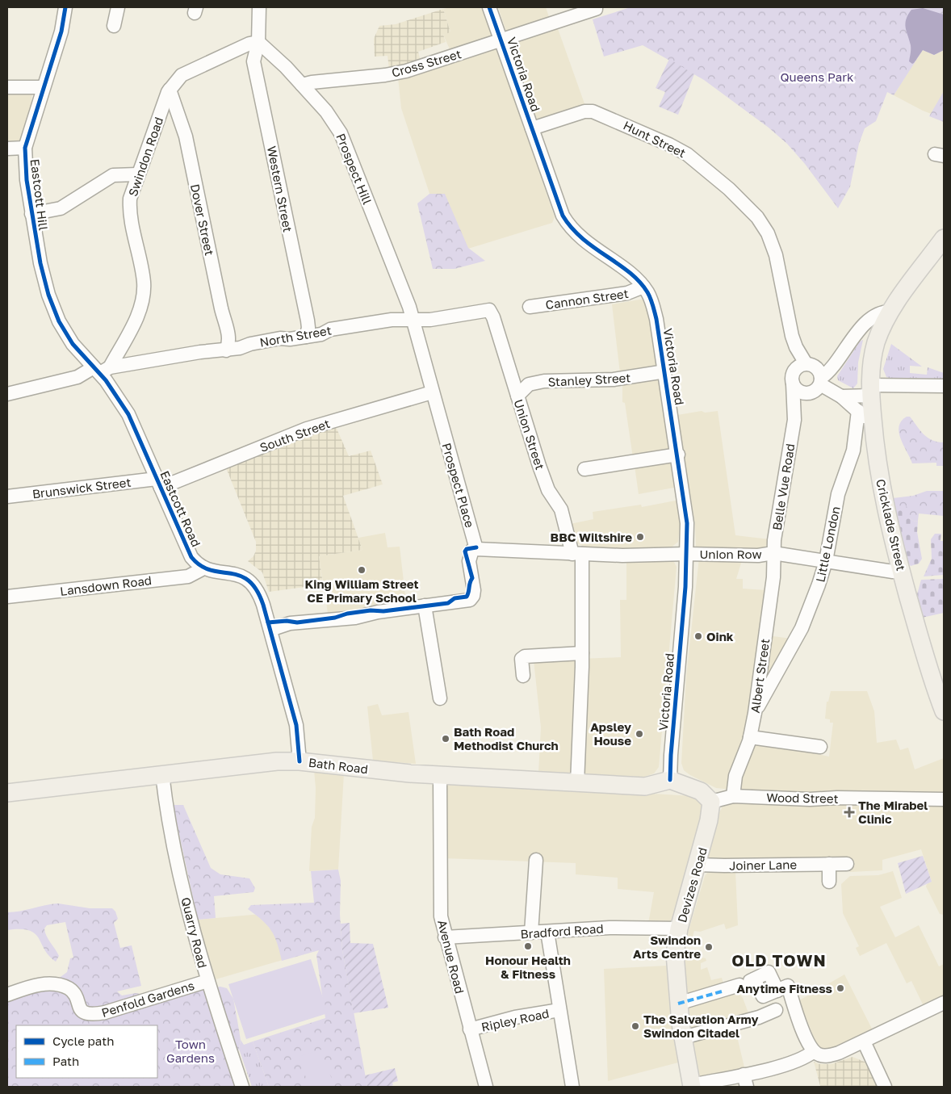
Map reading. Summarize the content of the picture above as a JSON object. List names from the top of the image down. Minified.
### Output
{"streets":{"main road":["Cricklade Street","Bath Road","Devizes Road"],"street":["Cross Street","Victoria Road","Hunt Street","Swindon Road","Prospect Hill","Western Street","Eastcott Hill","Dover Street","Cannon Street","North Street","Stanley Street","Union Street","South Street","Prospect Place","Belle Vue Road","Brunswick Street","Eastcott Road","Little London","Union Row","Lansdown Road","Albert Street","Wood Street","Joiner Lane","Bradford Road","Quarry Road","Avenue Road","Penfold Gardens","Ripley Road"]},"crossings":[["Cross Street","Victoria Road"],["Cross Street","Prospect Hill"],["Victoria Road","Hunt Street"],["Victoria Road","Cannon Street"],["Victoria Road","Stanley Street"],["Victoria Road","Union Row"],["Victoria Road","Bath Road"],["Hunt Street","Belle Vue Road"],["Swindon Road","Prospect Hill"],["Swindon Road","Western Street"],["Swindon Road","Eastcott Hill"],["Swindon Road","Dover Street"],["Swindon Road","North Street"],["Swindon Road","Eastcott Road"],["Prospect Hill","Western Street"],["Prospect Hill","North Street"],["Prospect Hill","Prospect Place"],["Western Street","North Street"],["Eastcott Hill","North Street"],["Eastcott Hill","Eastcott Road"],["Dover Street","North Street"],["North Street","Union Street"],["North Street","Prospect Place"],["North Street","Eastcott Road"],["Stanley Street","Union Street"],["South Street","Prospect Place"],["South Street","Brunswick Street"],["South Street","Eastcott Road"],["Belle Vue Road","Cricklade Street"],["Belle Vue Road","Union Row"],["Belle Vue Road","Albert Street"],["Brunswick Street","Eastcott Road"],["Eastcott Road","Lansdown Road"],["Little London","Union Row"],["Little London","Albert Street"],["Union Row","Albert Street"],["Albert Street","Wood Street"],["Bath Road","Quarry Road"],["Bath Road","Avenue Road"],["Wood Street","Devizes Road"],["Joiner Lane","Devizes Road"],["Devizes Road","Bradford Road"],["Bradford Road","Avenue Road"],["Bradford Road","Ripley Road"],["Quarry Road","Penfold Gardens"],["Avenue Road","Ripley Road"]],"districts":["OLD TOWN"],"parks":["Queens Park","Town Gardens"],"places":{"other":["BBC Wiltshire","King William Street CE Primary School","Oink","Apsley House","Bath Road Methodist Church","Honour Health & Fitness","Swindon Arts Centre","Anytime Fitness","The Salvation Army Swindon Citadel"],"health":["The Mirabel Clinic"]},"legend":["Cycle path","Path"]}
